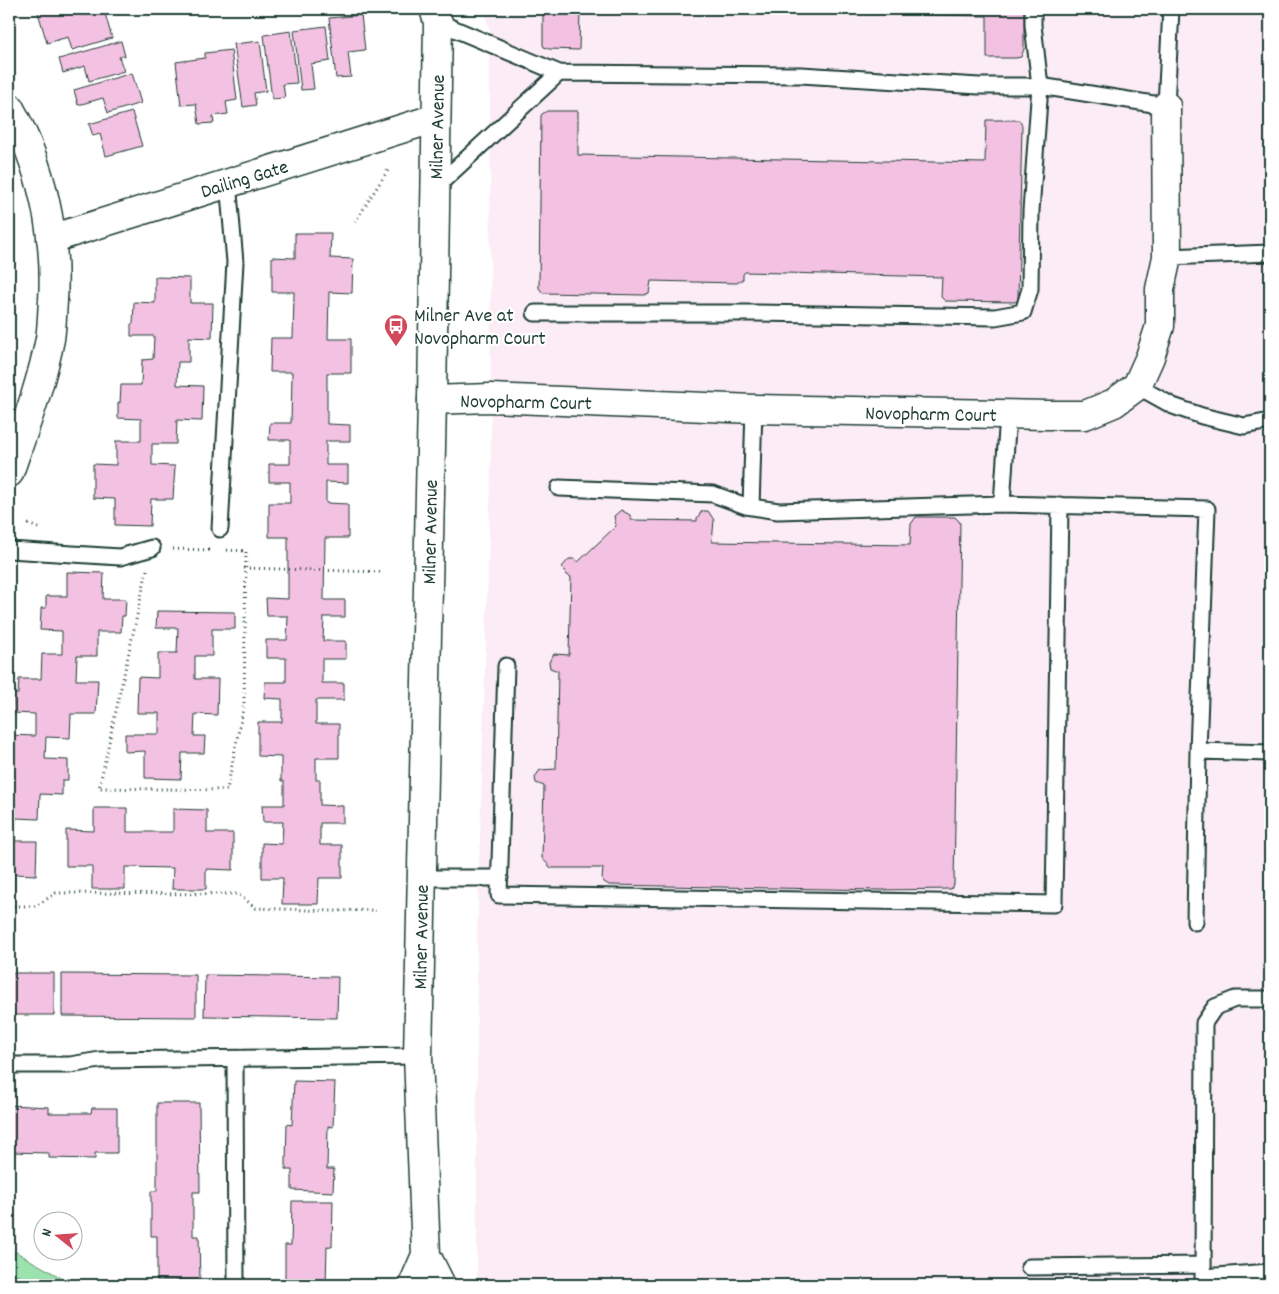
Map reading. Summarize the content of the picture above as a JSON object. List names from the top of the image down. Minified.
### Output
{"streets":{"street":["Milner Avenue","Dailing Gate","Novopharm Court"]},"crossings":[["Milner Avenue","Dailing Gate"],["Milner Avenue","Novopharm Court"]],"places":{"bus stop":["Milner Ave at Novopharm Court"]},"north":"left"}
